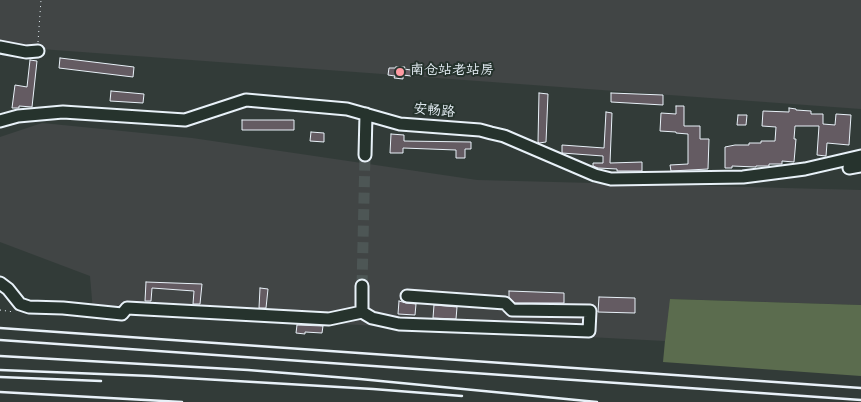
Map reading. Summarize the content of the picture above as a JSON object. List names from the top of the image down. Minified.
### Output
{"streets":{"street":["安畅路"]},"places":["南仓站老站房"]}
